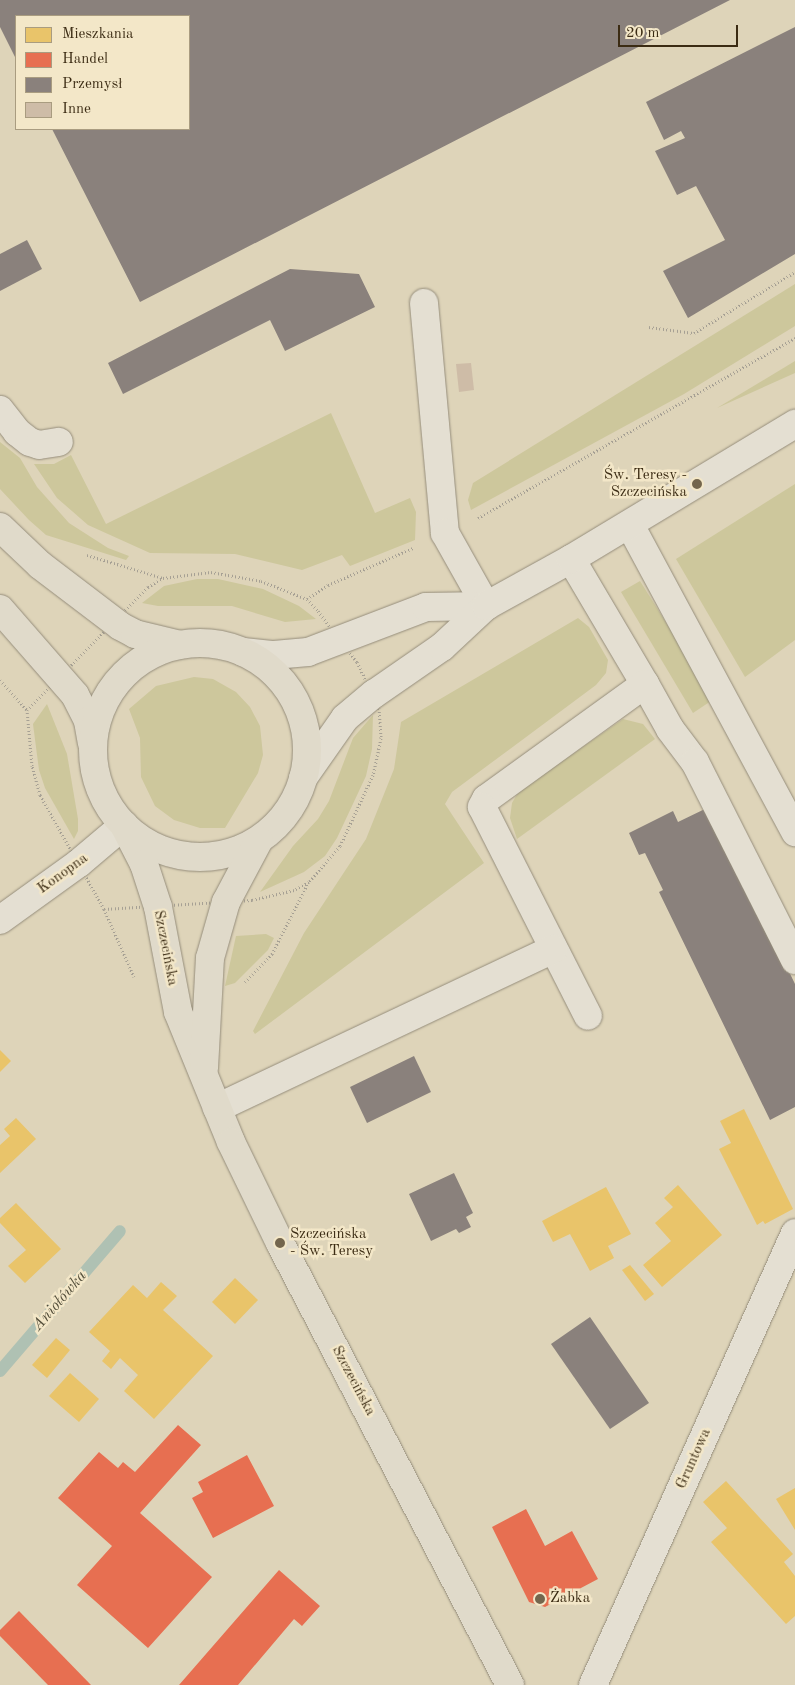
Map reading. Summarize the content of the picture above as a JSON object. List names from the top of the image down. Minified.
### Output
{"streets":{"main road":["Szczecińska"],"street":["Konopna","Gruntowa"]},"crossings":[["Konopna","Szczecińska"]],"water":["Aniołówka"],"places":["Św. Teresy - Szczecińska","Szczecińska - Św. Teresy","Żabka"],"legend":["Mieszkania","Handel","Przemysł","Inne"],"scale_bar":"20 m"}
